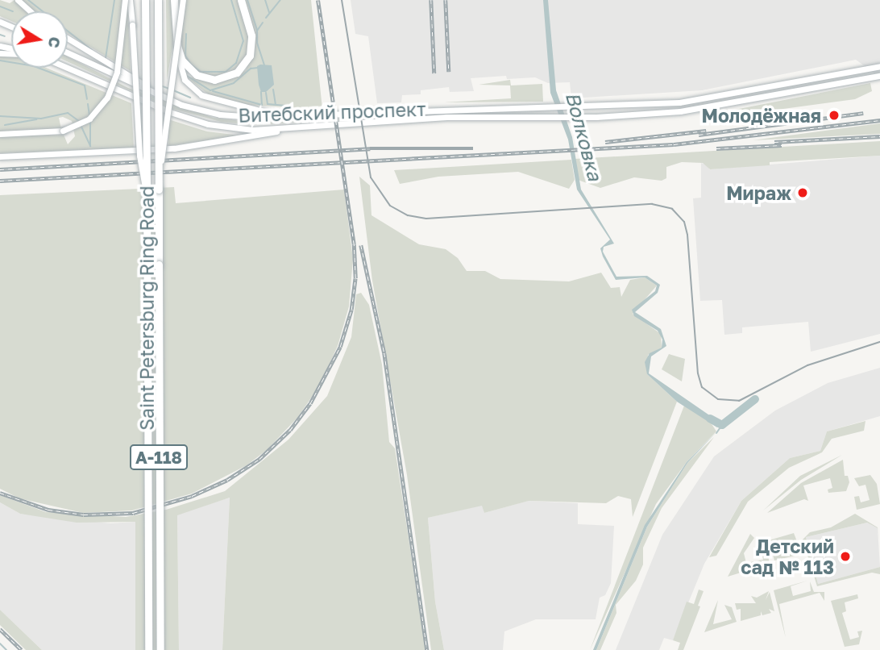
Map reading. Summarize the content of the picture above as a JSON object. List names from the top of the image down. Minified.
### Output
{"streets":{"highway":["Saint Petersburg Ring Road","А-118"],"main road":["Витебский проспект"]},"water":["Волковка"],"places":["Молодёжная","Мираж","Детский сад № 113"],"north":"right"}
